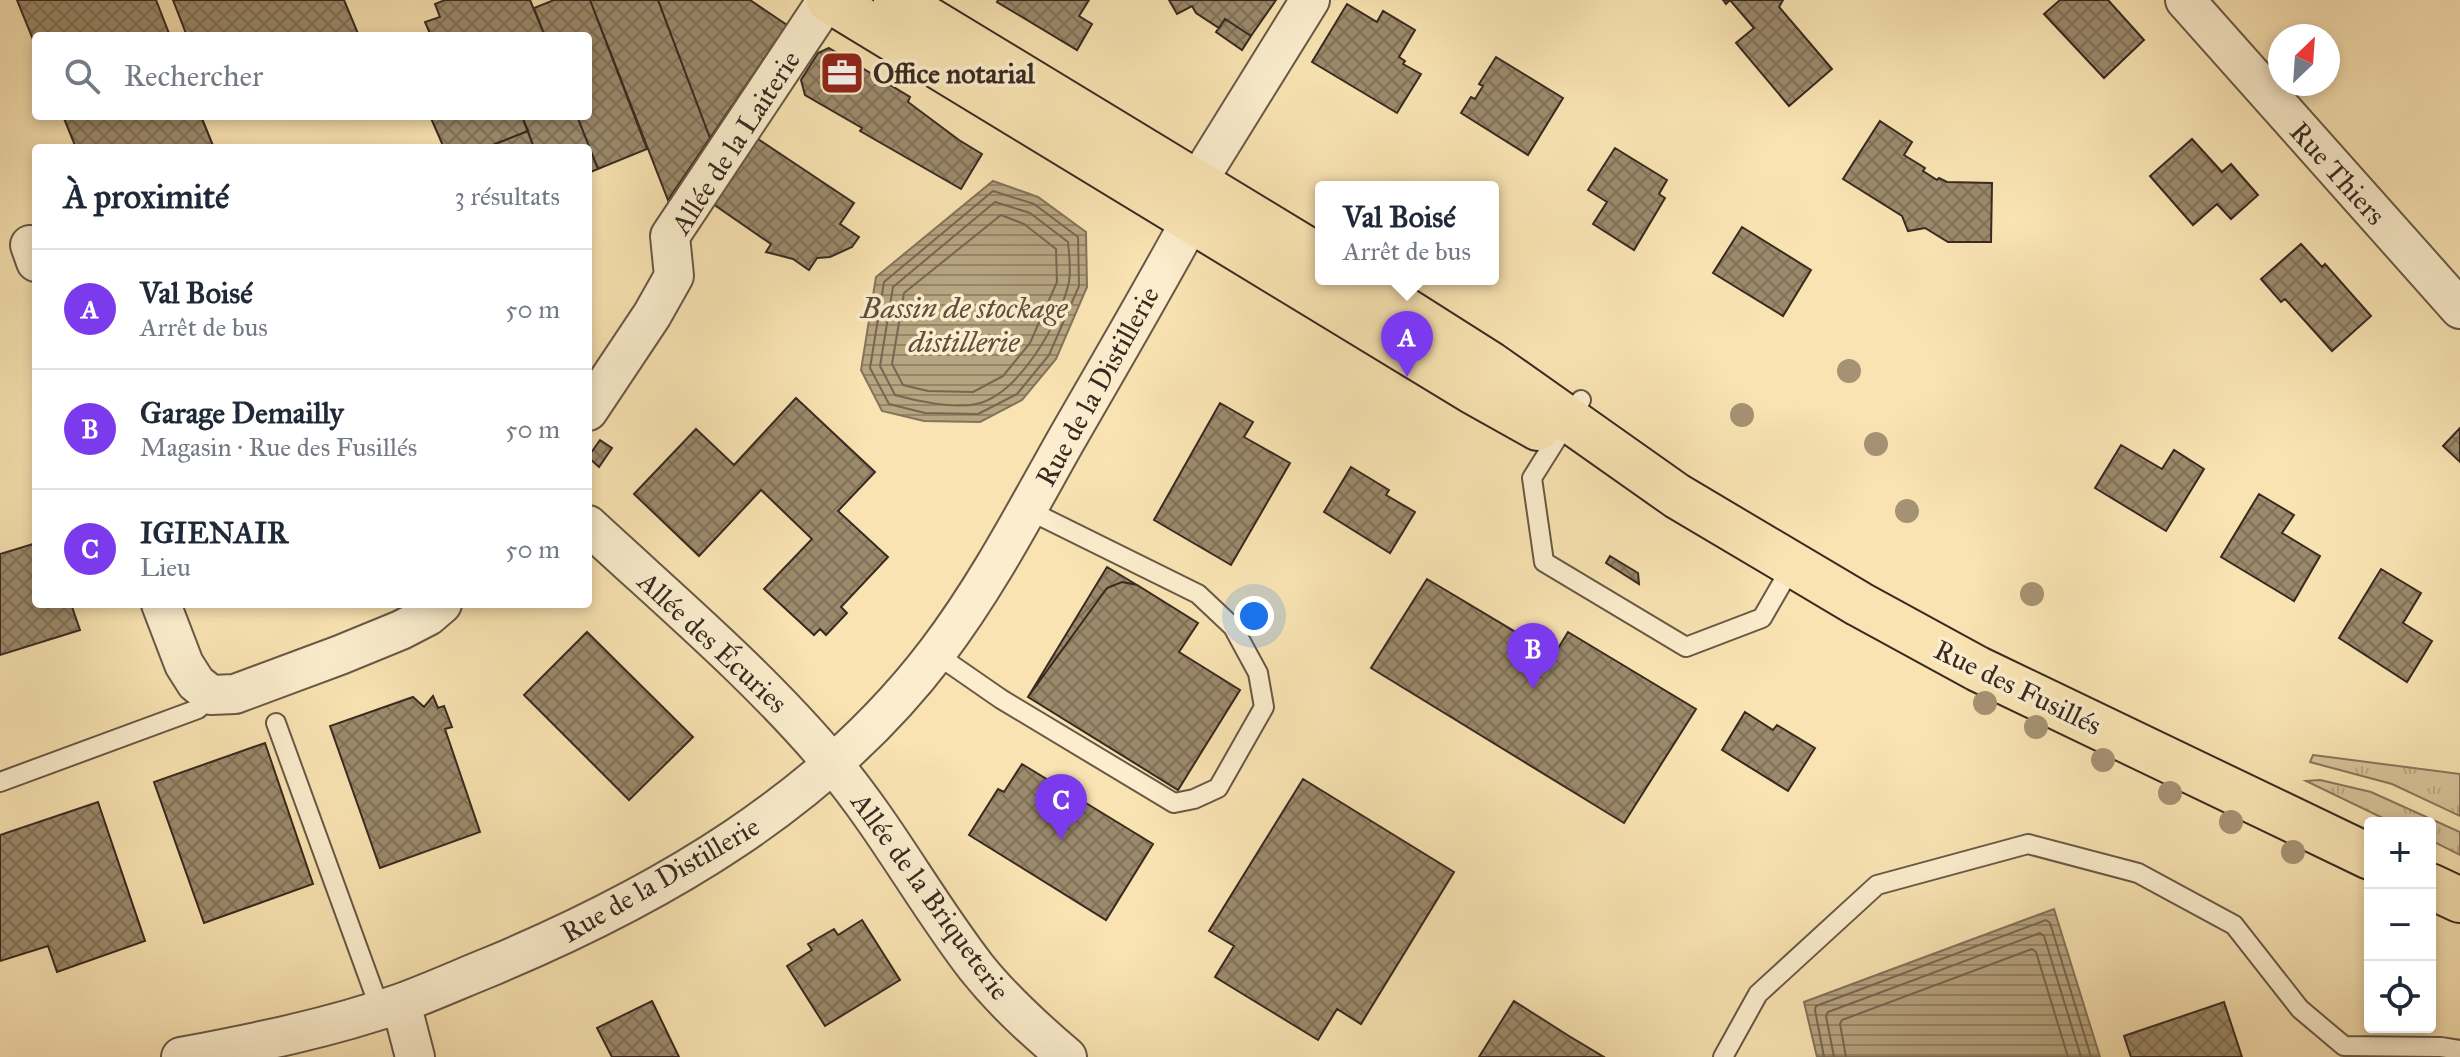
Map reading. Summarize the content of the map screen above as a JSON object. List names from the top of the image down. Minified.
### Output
{"streets":{"main road":["Rue des Fusillés"],"street":["Allée de la Laiterie","Rue Thiers","Rue de la Distillerie","Allée des Écuries","Allée de la Briqueterie"]},"crossings":[["Allée de la Laiterie","Rue des Fusillés"],["Rue de la Distillerie","Allée des Écuries"],["Rue de la Distillerie","Rue des Fusillés"],["Rue de la Distillerie","Allée de la Briqueterie"],["Allée des Écuries","Allée de la Briqueterie"]],"water":["Bassin de stockage distillerie"],"places":{"office":["Office notarial"]},"north":"top right","page":{"search":"Rechercher","heading":["À proximité","3 résultats"],"popup":["Val Boisé","Arrêt de bus"],"list":[{"mark":"A","name":"Val Boisé","note":"Arrêt de bus","value":"50 m"},{"mark":"B","name":"Garage Demailly","note":"Magasin · Rue des Fusillés","value":"50 m"},{"mark":"C","name":"IGIENAIR","note":"Lieu","value":"50 m"}],"pins":["A","B","C"],"map_buttons":["+","−"]}}
